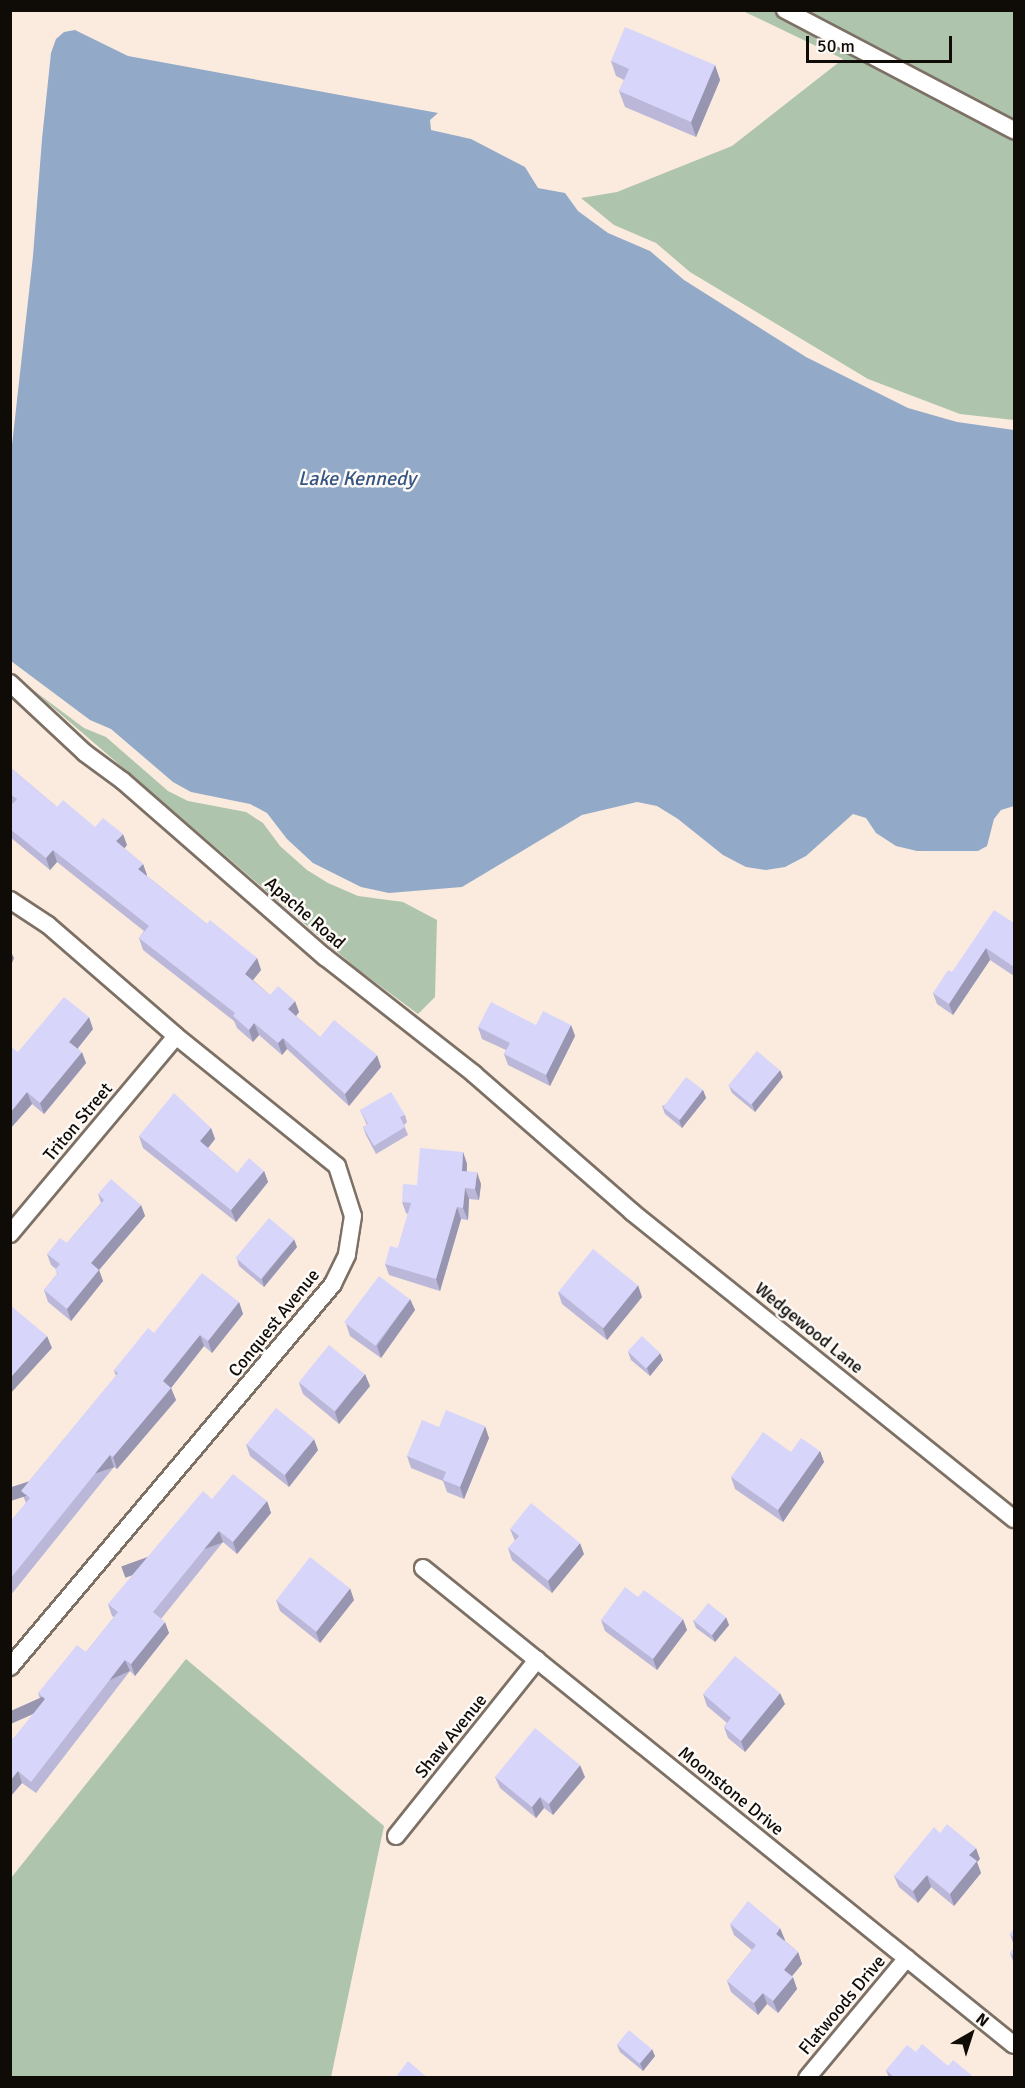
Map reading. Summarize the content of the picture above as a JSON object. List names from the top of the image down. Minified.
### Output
{"streets":{"street":["Apache Road","Triton Street","Conquest Avenue","Wedgewood Lane","Shaw Avenue","Moonstone Drive","Flatwoods Drive"]},"crossings":[["Apache Road","Wedgewood Lane"],["Triton Street","Conquest Avenue"],["Shaw Avenue","Moonstone Drive"],["Moonstone Drive","Flatwoods Drive"]],"water":["Lake Kennedy"],"scale_bar":"50 m","north":"top right"}
